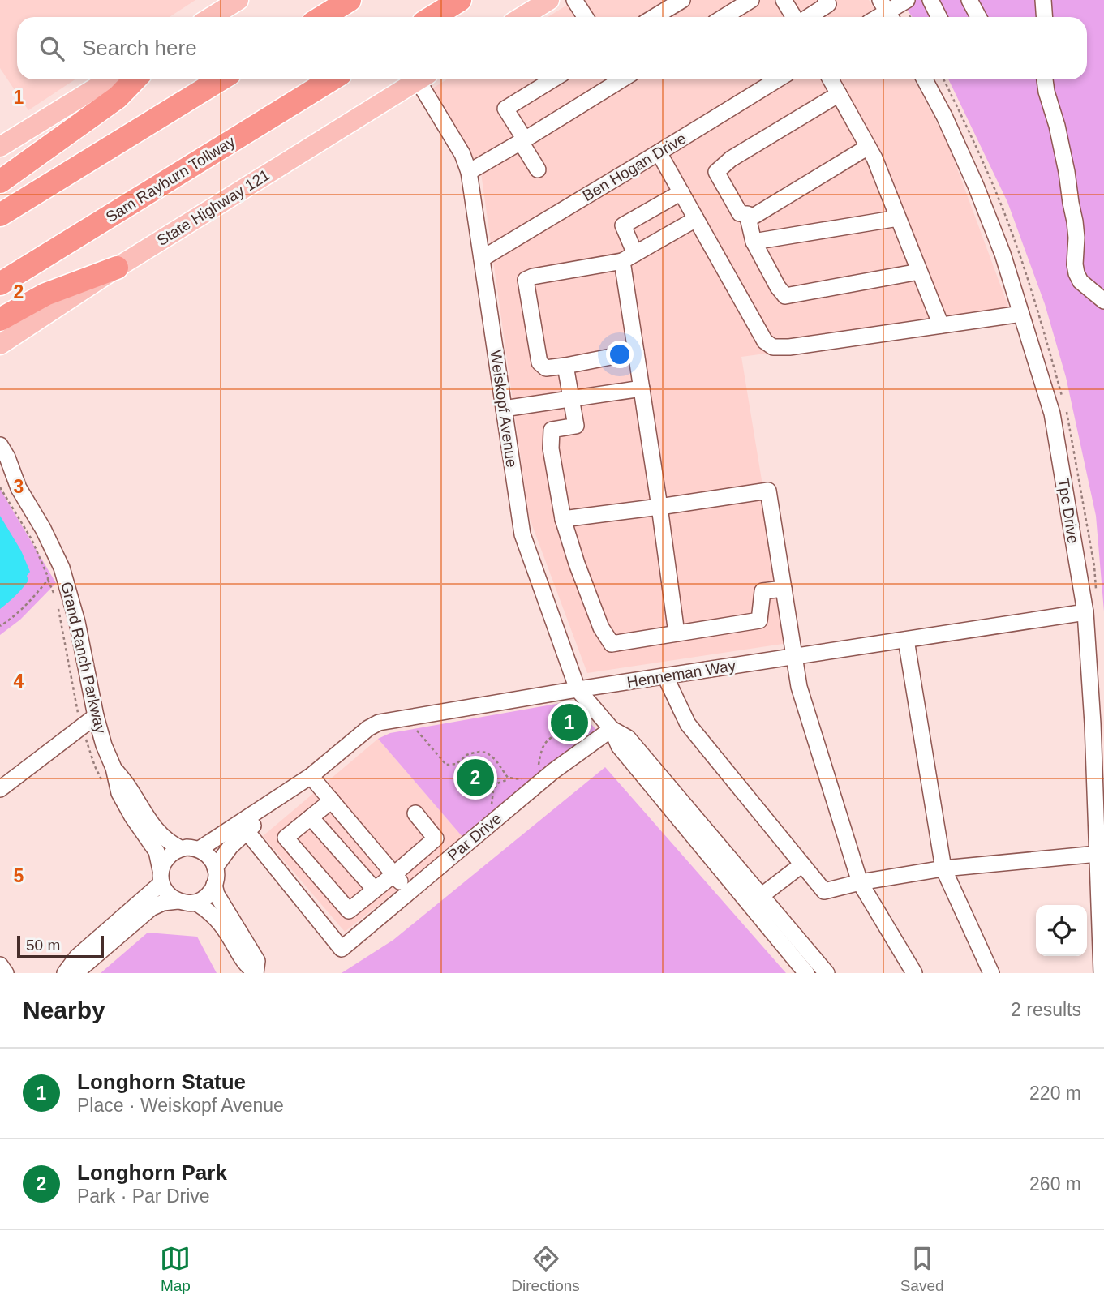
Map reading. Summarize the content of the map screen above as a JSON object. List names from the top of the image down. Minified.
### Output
{"streets":{"highway":["Sam Rayburn Tollway"],"main road":["State Highway 121"],"street":["Ben Hogan Drive","Weiskopf Avenue","Tpc Drive","Grand Ranch Parkway","Henneman Way","Par Drive"]},"crossings":[["Ben Hogan Drive","Weiskopf Avenue"],["Weiskopf Avenue","Henneman Way"],["Weiskopf Avenue","Par Drive"],["Tpc Drive","Henneman Way"],["Grand Ranch Parkway","Henneman Way"],["Henneman Way","Par Drive"]],"scale_bar":"50 m","page":{"search":"Search here","pins":["1","2"],"scale":"50 m","heading":["Nearby","2 results"],"list":[{"mark":"1","name":"Longhorn Statue","note":"Place · Weiskopf Avenue","value":"220 m"},{"mark":"2","name":"Longhorn Park","note":"Park · Par Drive","value":"260 m"}],"nav":["Map","Directions","Saved"]},"grid":{"rows":["1","2","3","4","5"]}}
